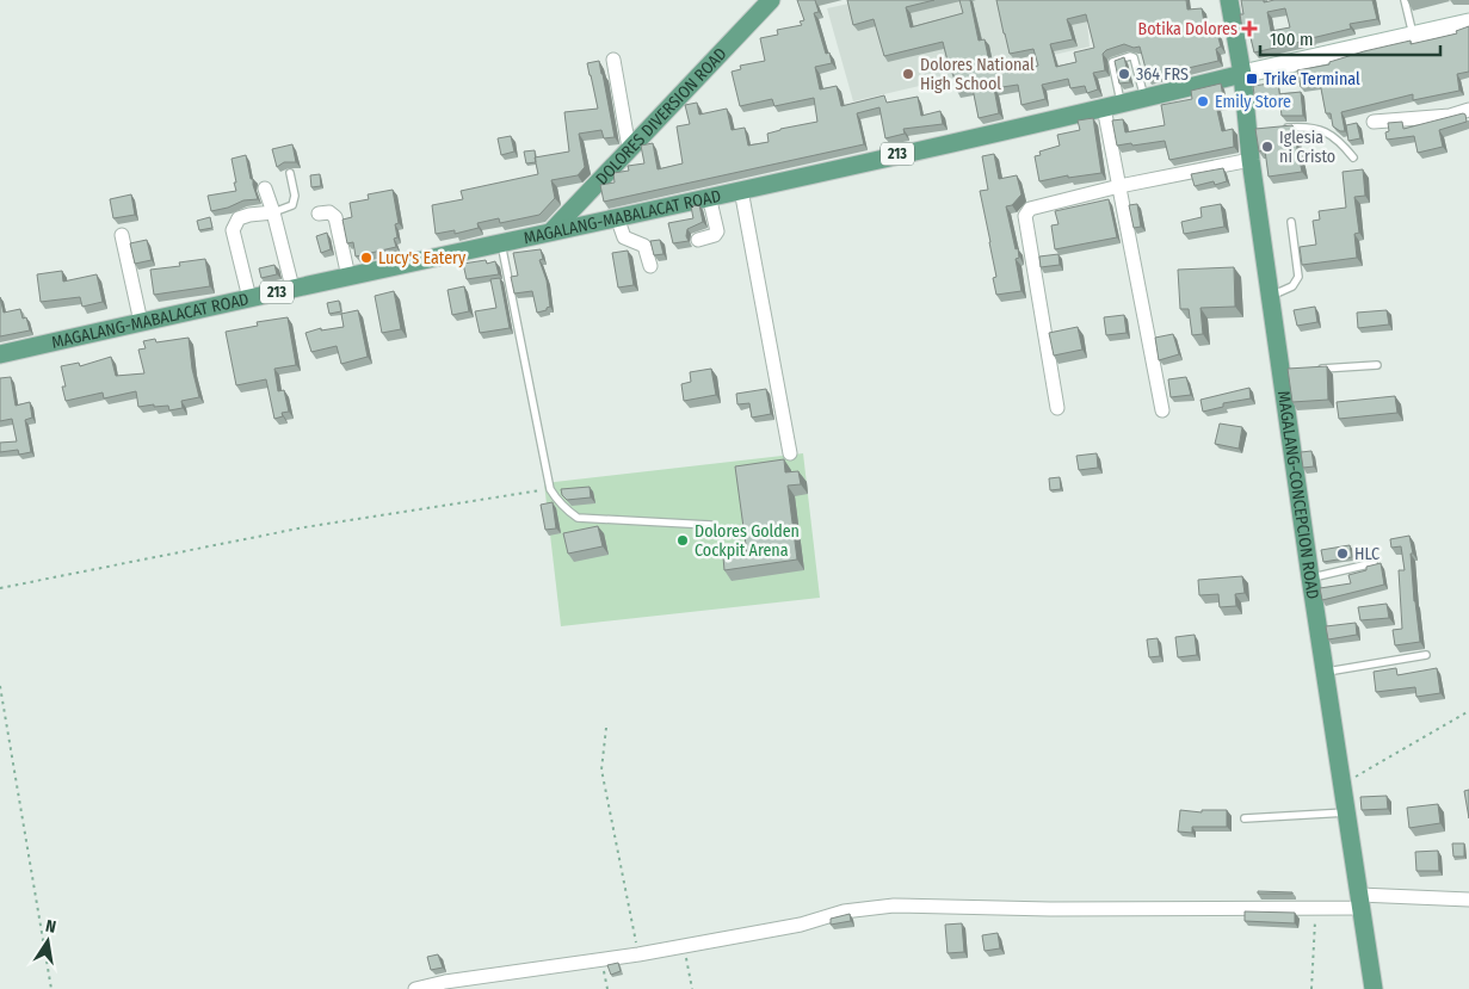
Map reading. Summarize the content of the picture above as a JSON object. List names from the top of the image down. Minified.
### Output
{"streets":{"main road":["DOLORES DIVERSION ROAD","213","MAGALANG-MABALACAT ROAD","MAGALANG-CONCEPCION ROAD"]},"crossings":[["DOLORES DIVERSION ROAD","MAGALANG-MABALACAT ROAD"],["MAGALANG-MABALACAT ROAD","MAGALANG-CONCEPCION ROAD"]],"places":{"health":["Botika Dolores"],"other":["Dolores National High School","364 FRS","Emily Store","Iglesia ni Cristo","Lucy's Eatery","Dolores Golden Cockpit Arena","HLC"],"transit":["Trike Terminal"]},"scale_bar":"100 m","north":"top"}
